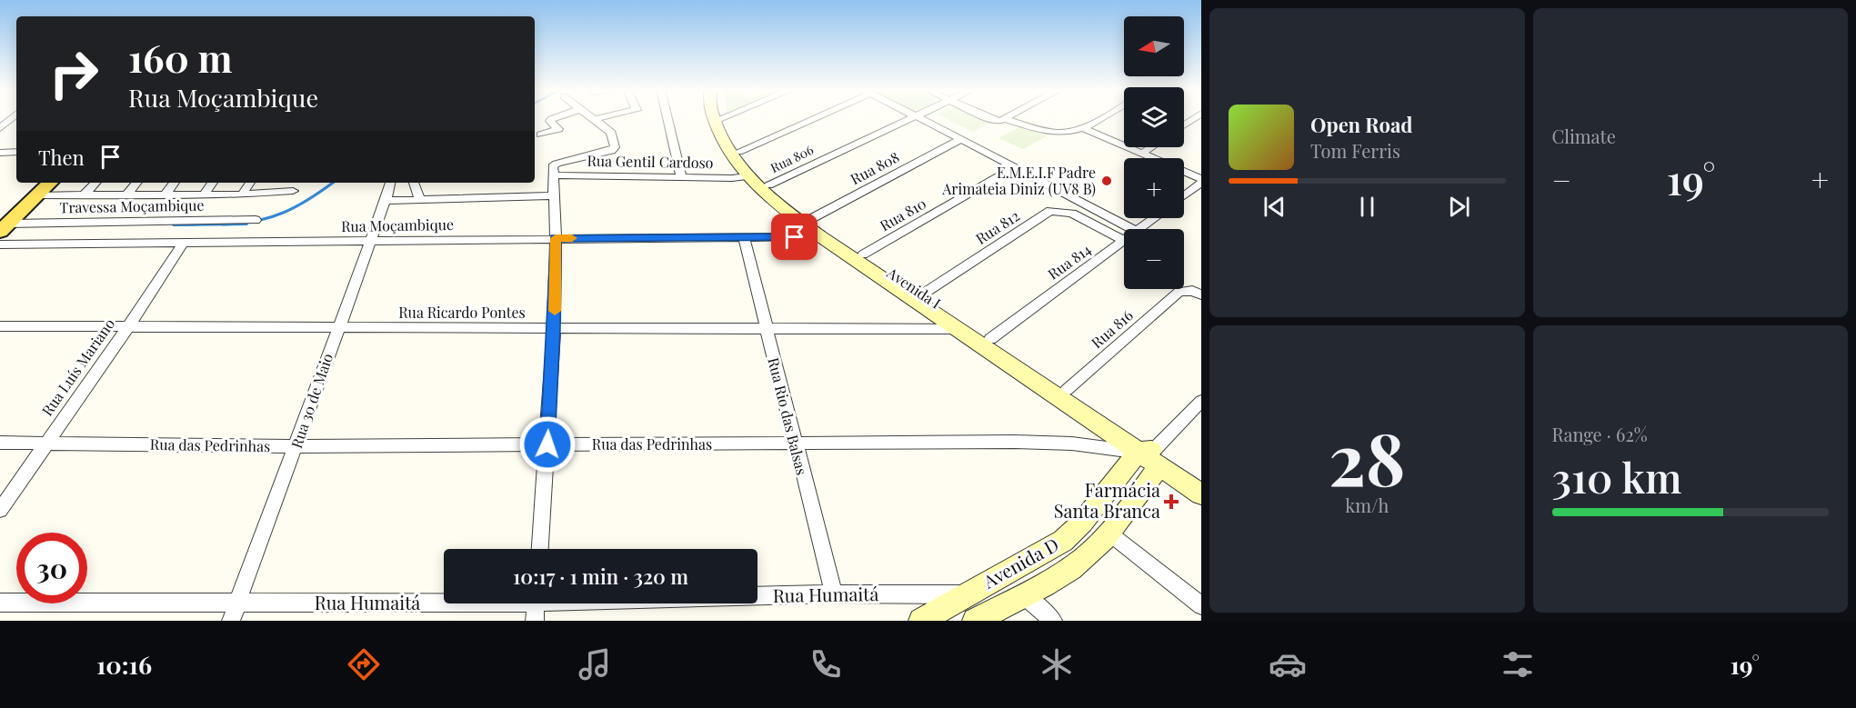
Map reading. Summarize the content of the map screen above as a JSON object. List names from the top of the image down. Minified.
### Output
{"streets":{"street":["Rua 806","Rua Gentil Cardoso","Rua 808","Travessa Moçambique","Rua 810","Rua Moçambique","Rua 812","Rua 814","Avenida I","Rua Ricardo Pontes","Rua 816","Rua Luís Mariano","Rua 30 de Maio","Rua Rio das Balsas","Rua das Pedrinhas","Avenida D","Rua Humaitá"]},"crossings":[["Rua 806","Avenida I"],["Rua Gentil Cardoso","Avenida I"],["Rua 808","Rua Moçambique"],["Rua 808","Rua 812"],["Rua 808","Avenida I"],["Rua 810","Rua 812"],["Rua 810","Avenida I"],["Rua Moçambique","Avenida I"],["Rua Moçambique","Rua Luís Mariano"],["Rua Moçambique","Rua 30 de Maio"],["Rua Moçambique","Rua Rio das Balsas"],["Rua 812","Avenida I"],["Rua 814","Avenida I"],["Avenida I","Rua Ricardo Pontes"],["Avenida I","Rua 816"],["Avenida I","Rua das Pedrinhas"],["Avenida I","Avenida D"],["Rua Ricardo Pontes","Rua Luís Mariano"],["Rua Ricardo Pontes","Rua 30 de Maio"],["Rua Ricardo Pontes","Rua Rio das Balsas"],["Rua Luís Mariano","Rua das Pedrinhas"],["Rua 30 de Maio","Rua das Pedrinhas"],["Rua 30 de Maio","Rua Humaitá"],["Rua Rio das Balsas","Rua das Pedrinhas"],["Rua Rio das Balsas","Rua Humaitá"],["Rua das Pedrinhas","Avenida D"],["Avenida D","Rua Humaitá"]],"places":{"other":["E.M.E.I.F Padre Arimateia Diniz (UV8 B)"],"health":["Farmácia Santa Branca"]},"north":"left","page":{"tile":["Climate",["28","km/h"],["Range · 62%","310 km"]],"map_buttons":["+","−"],"turn":["160 m","Rua Moçambique"],"song":["Open Road","Tom Ferris"],"then":"Then","heat":["−","19°","+"],"limit":"30","trip":"10:17 · 1 min · 320 m","tabs":["10:16","19°"]}}
